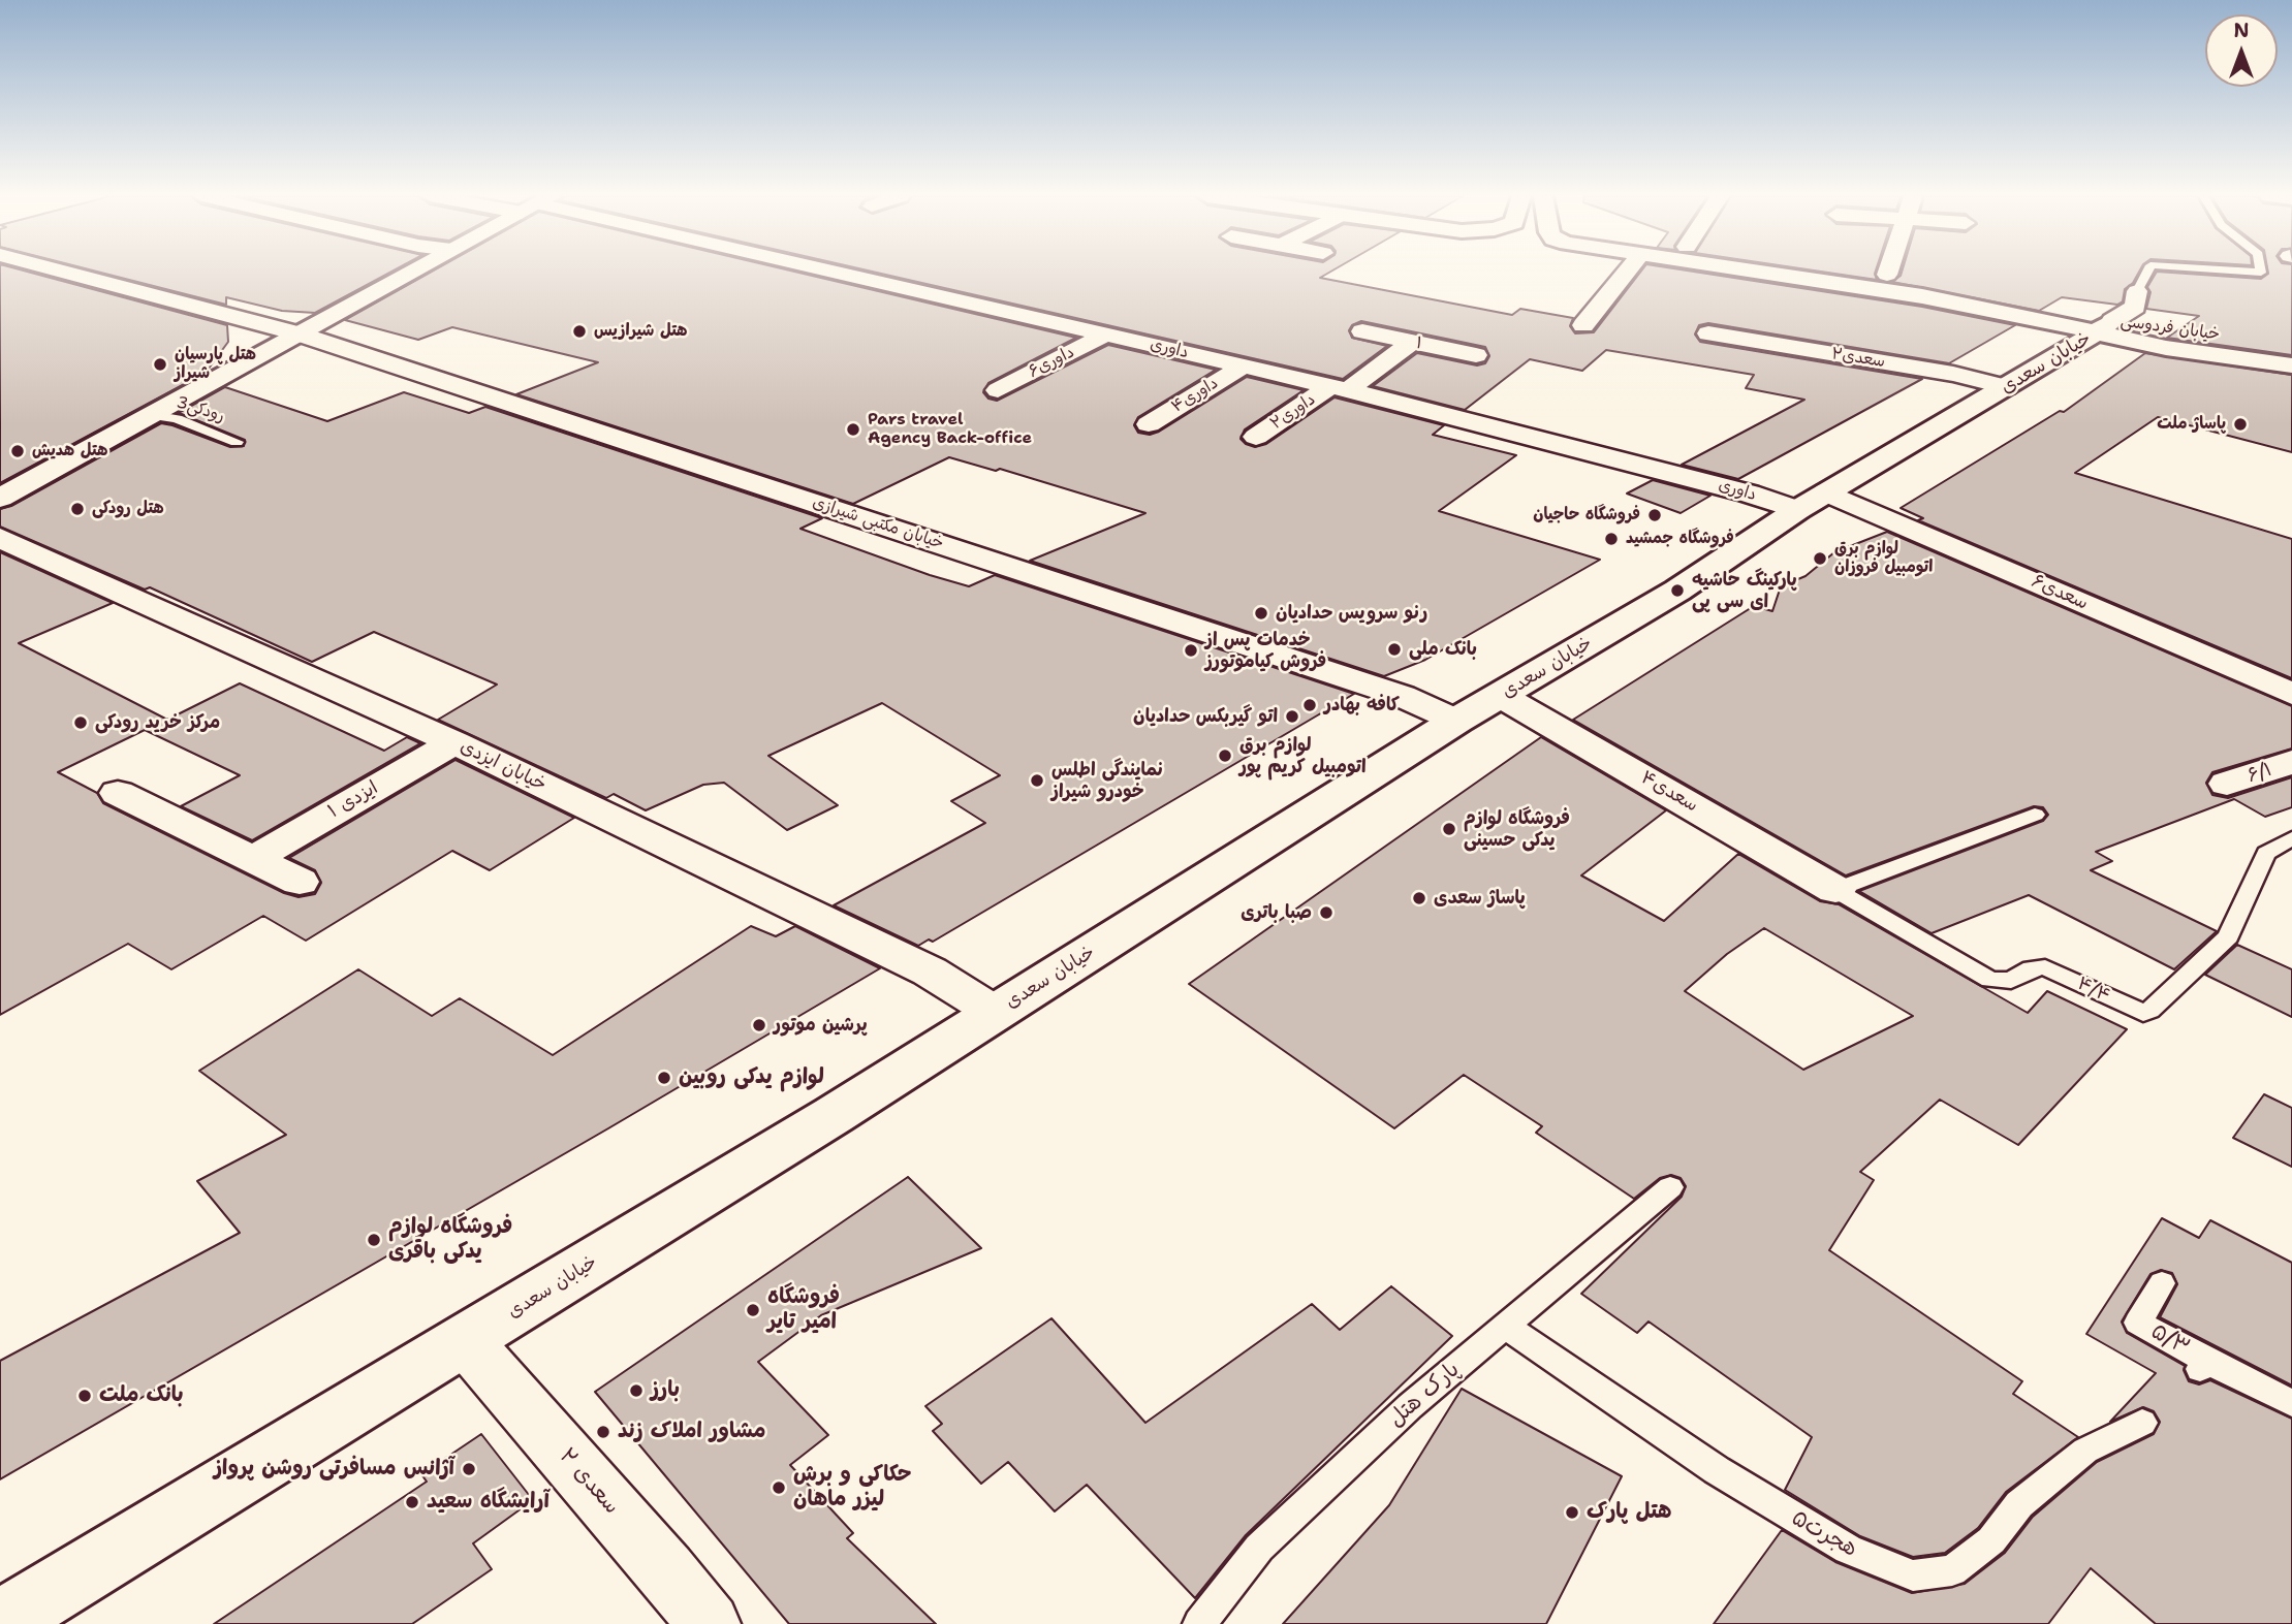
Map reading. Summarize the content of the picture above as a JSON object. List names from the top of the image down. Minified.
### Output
{"streets":{"street":["خیابان فردوسی","۱","داوری","سعدی۲","داوری۶","خیابان سعدی","داوری۴","داوری۲","خیابان مکتبی شیرازی","سعدی۶","خیابان ایزدی","۶/۱","سعدی۴","ایزدی ۱","سعدی ۲"],"lane":["3رودکی","۴/۴","۵/۳","پارک هتل","هجرت۵"]},"crossings":[["خیابان فردوسی","خیابان سعدی"],["۱","داوری۲"],["داوری","داوری۶"],["داوری","خیابان سعدی"],["داوری","داوری۴"],["داوری","داوری۲"],["داوری","سعدی۶"],["سعدی۲","خیابان سعدی"],["خیابان سعدی","خیابان مکتبی شیرازی"],["خیابان سعدی","سعدی۶"],["خیابان سعدی","خیابان ایزدی"],["خیابان سعدی","سعدی۴"],["خیابان سعدی","سعدی ۲"],["خیابان ایزدی","ایزدی ۱"],["سعدی۴","۴/۴"],["پارک هتل","هجرت۵"]],"places":["هتل شیرازیس","هتل پارسیان شیراز","پاساژ ملت","Pars travel Agency Back-office","هتل هدیش","هتل رودکی","فروشگاه حاجیان","فروشگاه جمشید","لوازم برق اتومبیل فروزان","پارکینگ حاشیه ای سی پی","رنو سرويس حداديان","بانک ملی","خدمات پس از فروش کیاموتورز","کافه بهادر","اتو گیربکس حدادیان","مرکز خرید رودکی","لوازم برق اتومبیل کریم پور","نمایندگی اطلس خودرو شیراز","فروشگاه لوازم یدکی حسینی","پاساژ سعدی","صبا باتری","پرشین موتور","لوازم یدکی روبین","فروشگاه لوازم یدکی باقری","فروشگاه امیر تایر","بارز","بانک ملت","مشاور املاک زند","آژانس مسافرتی روشن پرواز","حکاکی و برش لیزر ماهان","آرایشگاه سعید","هتل پارک"],"north":"top"}
